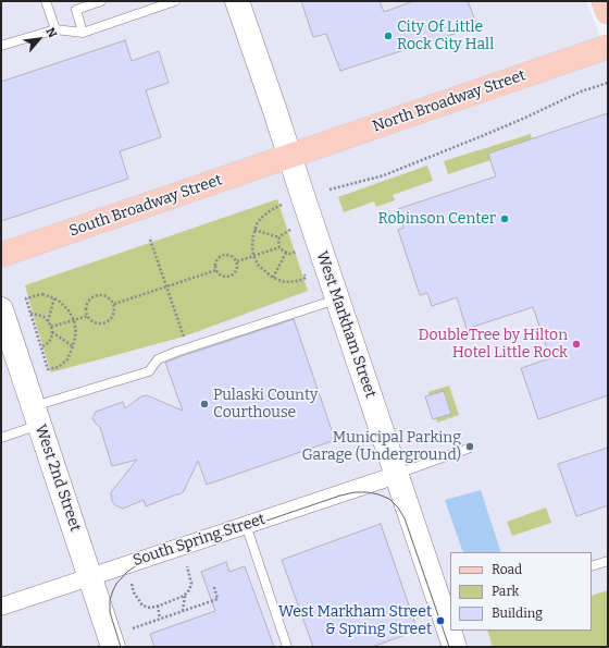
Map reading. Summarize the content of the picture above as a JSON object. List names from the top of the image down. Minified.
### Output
{"streets":{"main road":["North Broadway Street","South Broadway Street"],"street":["West Markham Street","West 2nd Street","South Spring Street"]},"crossings":[["North Broadway Street","South Broadway Street"],["North Broadway Street","West Markham Street"],["South Broadway Street","West Markham Street"],["West Markham Street","South Spring Street"],["West 2nd Street","South Spring Street"]],"places":["City Of Little Rock City Hall","Robinson Center","DoubleTree by Hilton Hotel Little Rock","Pulaski County Courthouse","Municipal Parking Garage (Underground)","West Markham Street & Spring Street"],"legend":["Road","Park","Building"],"north":"top right"}
